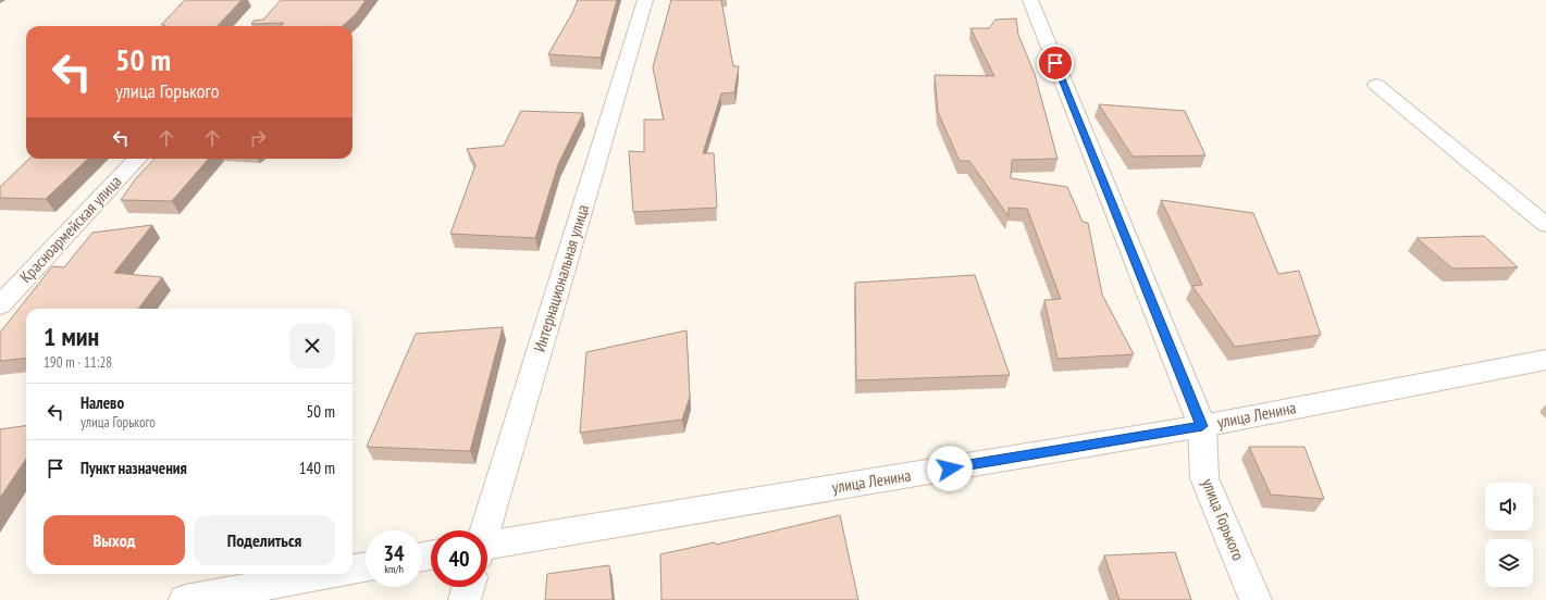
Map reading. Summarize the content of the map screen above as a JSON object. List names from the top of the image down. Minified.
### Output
{"streets":{"street":["Красноармейская улица","Интернациональная улица","улица Ленина","улица Горького"]},"crossings":[["улица Ленина","улица Горького"]],"page":{"turn":["50 m","улица Горького"],"heading":["1 мин","190 m · 11:28"],"list":[{"name":"Налево","note":"улица Горького","value":"50 m"},{"name":"Пункт назначения","value":"140 m"}],"buttons":["Выход","Поделиться"],"speed":"34 km/h","limit":"40"}}
